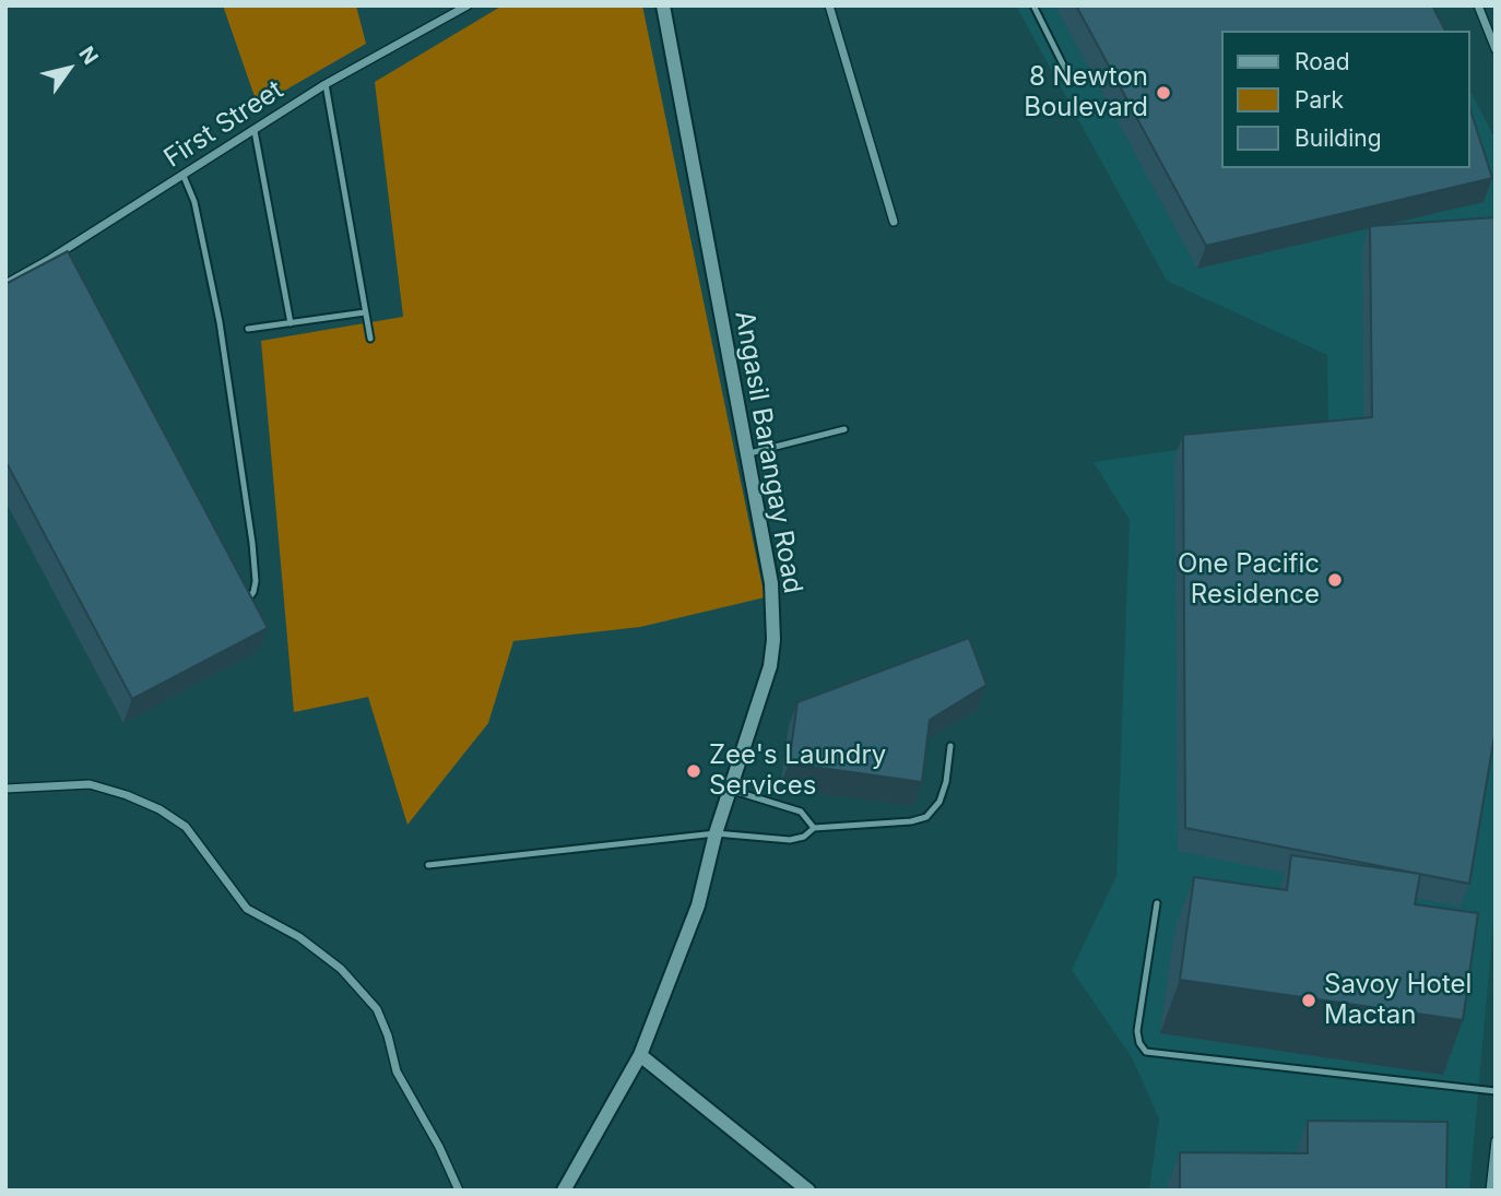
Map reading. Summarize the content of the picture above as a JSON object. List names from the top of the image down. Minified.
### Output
{"streets":{"street":["First Street","Angasil Barangay Road"]},"places":["8 Newton Boulevard","One Pacific Residence","Zee's Laundry Services","Savoy Hotel Mactan"],"legend":["Road","Park","Building"],"north":"top right"}
